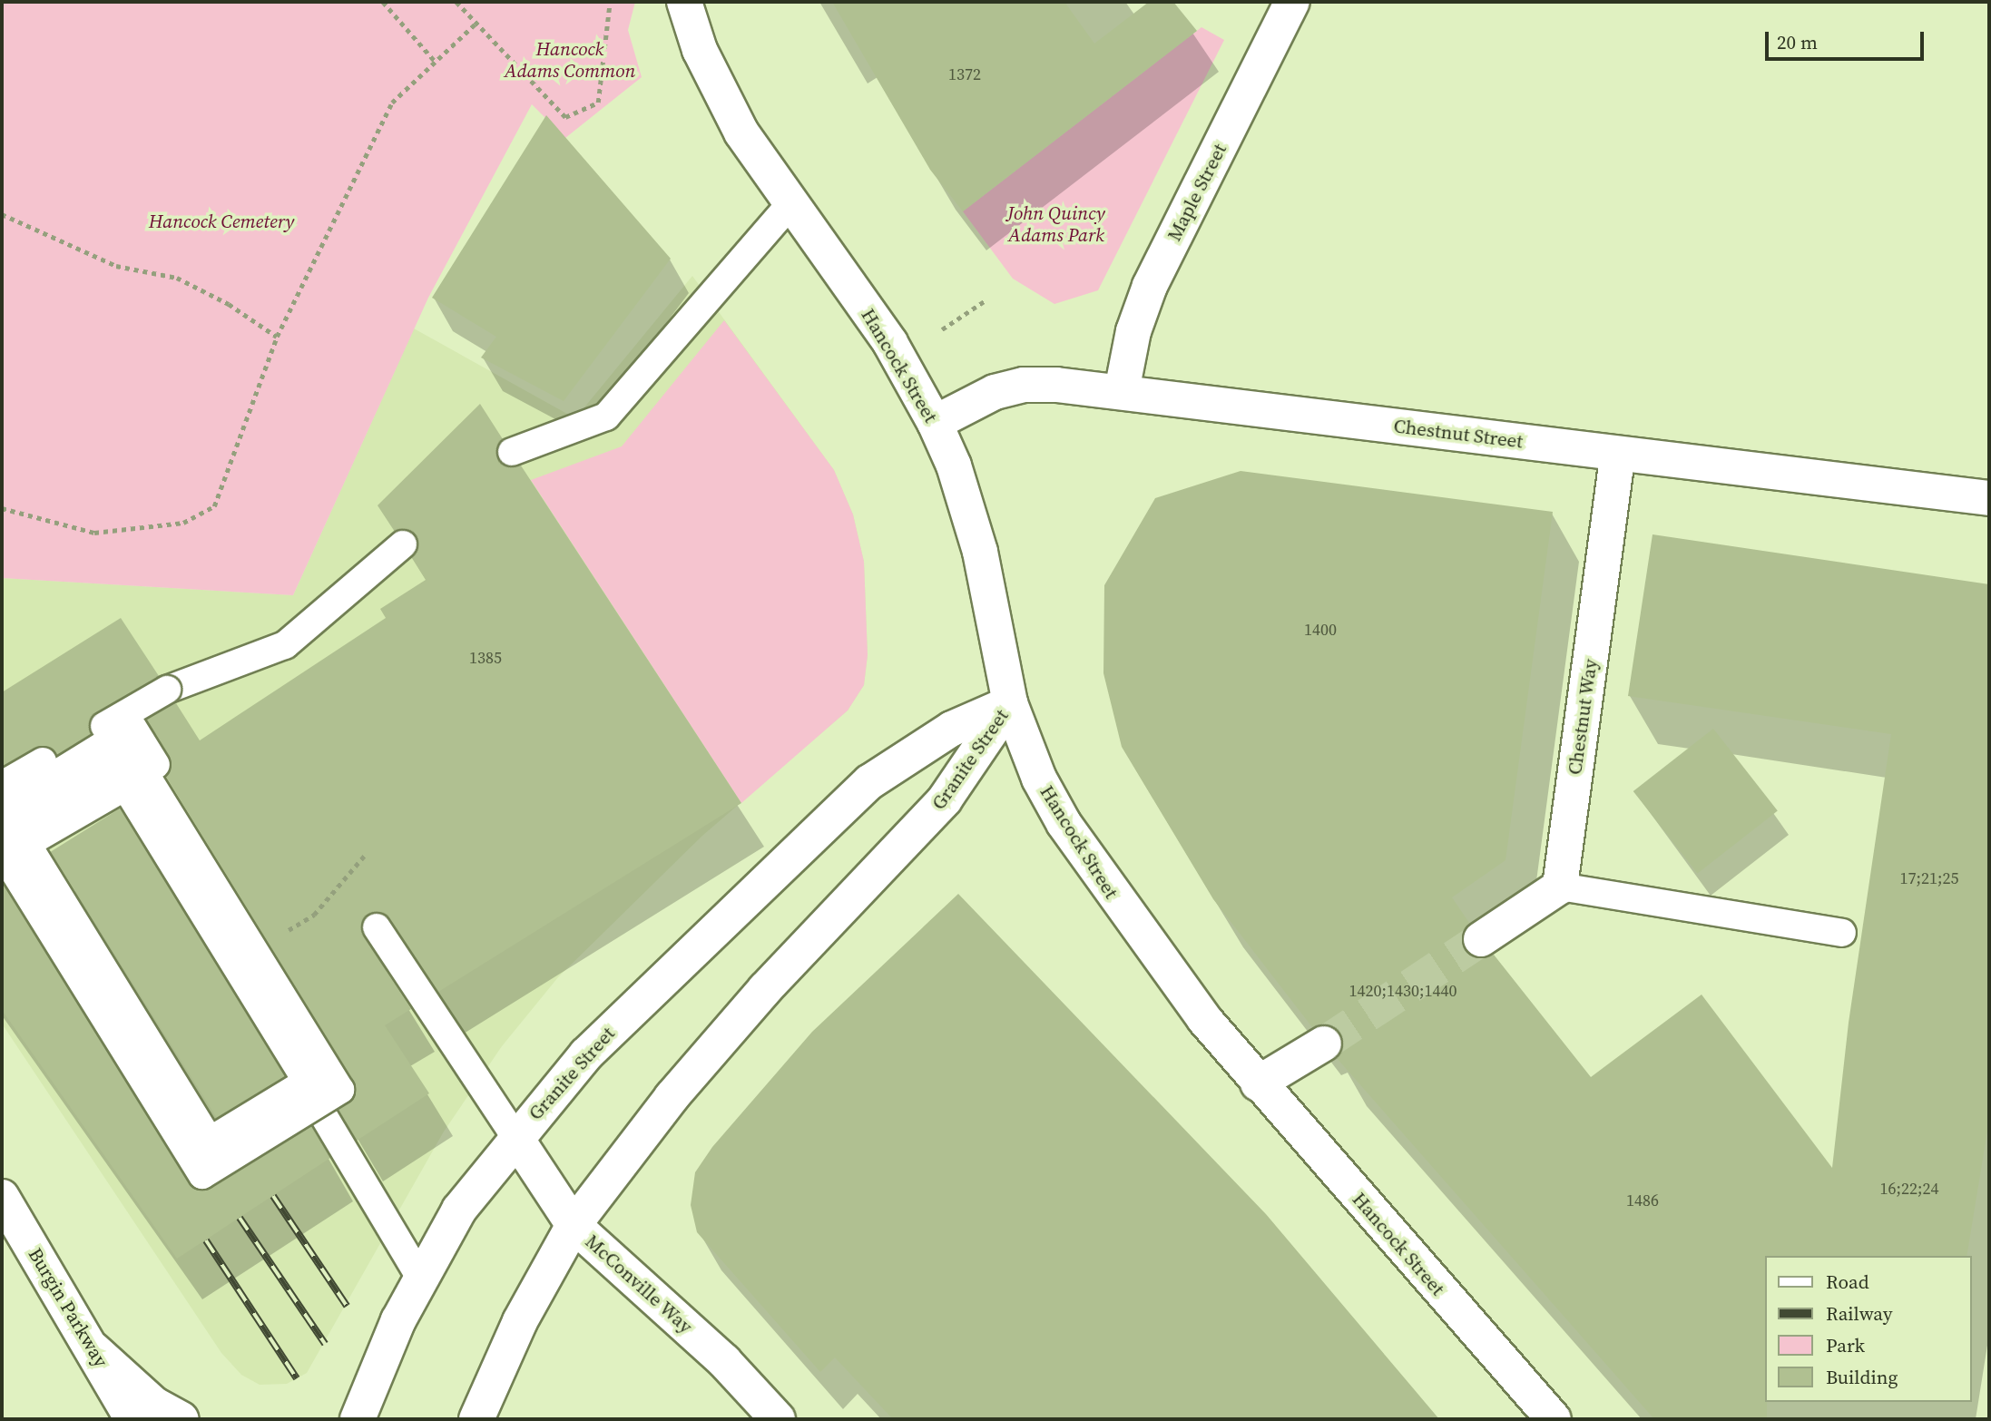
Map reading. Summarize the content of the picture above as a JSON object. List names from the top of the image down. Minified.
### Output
{"streets":{"main road":["Maple Street","Hancock Street","Chestnut Street","Chestnut Way","Granite Street","McConville Way","Burgin Parkway"]},"crossings":[["Maple Street","Chestnut Street"],["Hancock Street","Chestnut Street"],["Hancock Street","Granite Street"],["Chestnut Street","Chestnut Way"],["Granite Street","McConville Way"]],"parks":["Hancock Adams Common","John Quincy Adams Park","Hancock Cemetery"],"house_numbers":["1372","1400","1385","17;21;25","1420;1430;1440","16;22;24","1486"],"legend":["Road","Railway","Park","Building"],"scale_bar":"20 m"}
